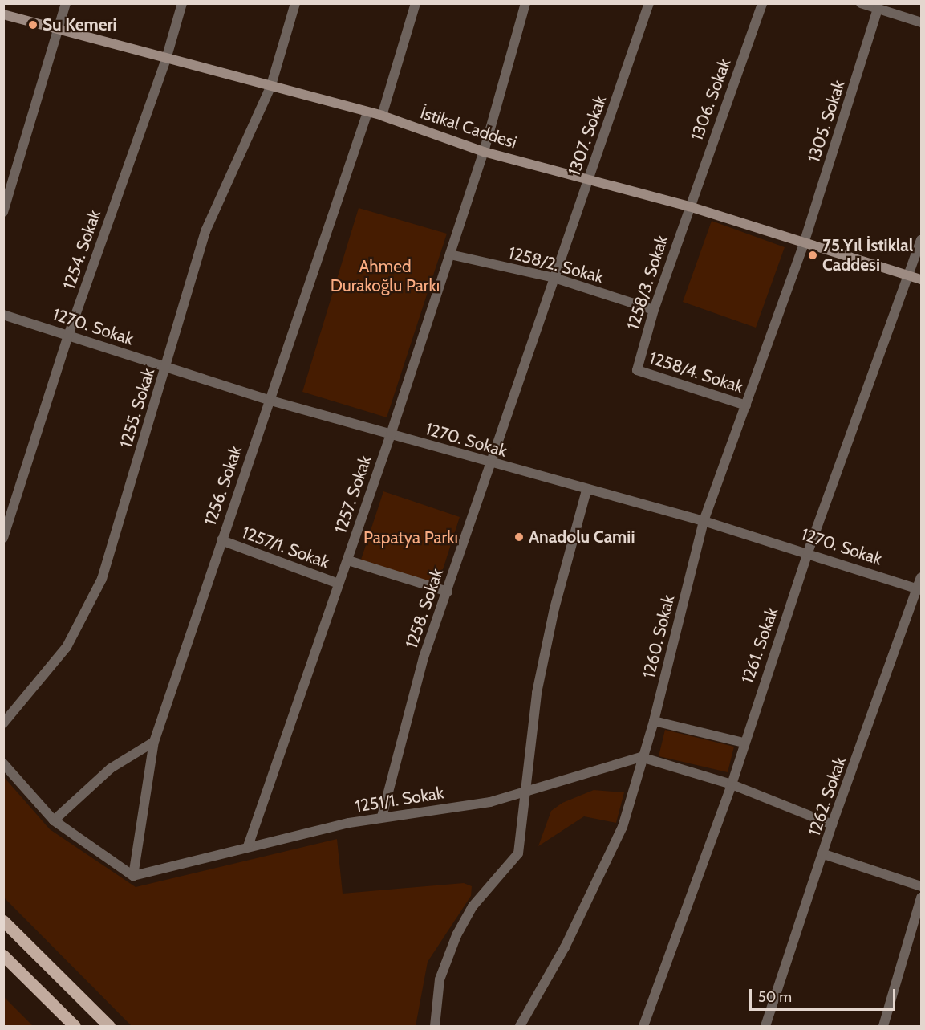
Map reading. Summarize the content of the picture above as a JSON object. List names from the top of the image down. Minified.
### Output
{"streets":{"main road":["İstikal Caddesi"],"street":["1306. Sokak","1305. Sokak","1307. Sokak","1254. Sokak","1258/2. Sokak","1258/3. Sokak","1270. Sokak","1258/4. Sokak","1255. Sokak","1256. Sokak","1257. Sokak","1257/1. Sokak","1258. Sokak","1260. Sokak","1261. Sokak","1262. Sokak","1251/1. Sokak"]},"crossings":[["1306. Sokak","İstikal Caddesi"],["1306. Sokak","1258/3. Sokak"],["1305. Sokak","İstikal Caddesi"],["1305. Sokak","1260. Sokak"],["İstikal Caddesi","1307. Sokak"],["İstikal Caddesi","1254. Sokak"],["İstikal Caddesi","1258/3. Sokak"],["İstikal Caddesi","1255. Sokak"],["İstikal Caddesi","1256. Sokak"],["İstikal Caddesi","1257. Sokak"],["İstikal Caddesi","1260. Sokak"],["İstikal Caddesi","1261. Sokak"],["1307. Sokak","1258/2. Sokak"],["1307. Sokak","1258. Sokak"],["1254. Sokak","1270. Sokak"],["1258/2. Sokak","1258/3. Sokak"],["1258/2. Sokak","1257. Sokak"],["1258/2. Sokak","1258. Sokak"],["1258/3. Sokak","1258/4. Sokak"],["1270. Sokak","1255. Sokak"],["1270. Sokak","1256. Sokak"],["1270. Sokak","1257. Sokak"],["1270. Sokak","1258. Sokak"],["1270. Sokak","1260. Sokak"],["1270. Sokak","1261. Sokak"],["1270. Sokak","1262. Sokak"],["1258/4. Sokak","1260. Sokak"],["1256. Sokak","1257/1. Sokak"],["1256. Sokak","1251/1. Sokak"],["1257. Sokak","1257/1. Sokak"],["1257. Sokak","1251/1. Sokak"],["1258. Sokak","1251/1. Sokak"],["1260. Sokak","1251/1. Sokak"]],"parks":["Ahmed Durakoğlu Parkı","Papatya Parkı"],"places":["Su Kemeri","75.Yıl İstiklal Caddesi","Anadolu Camii"],"scale_bar":"50 m"}
